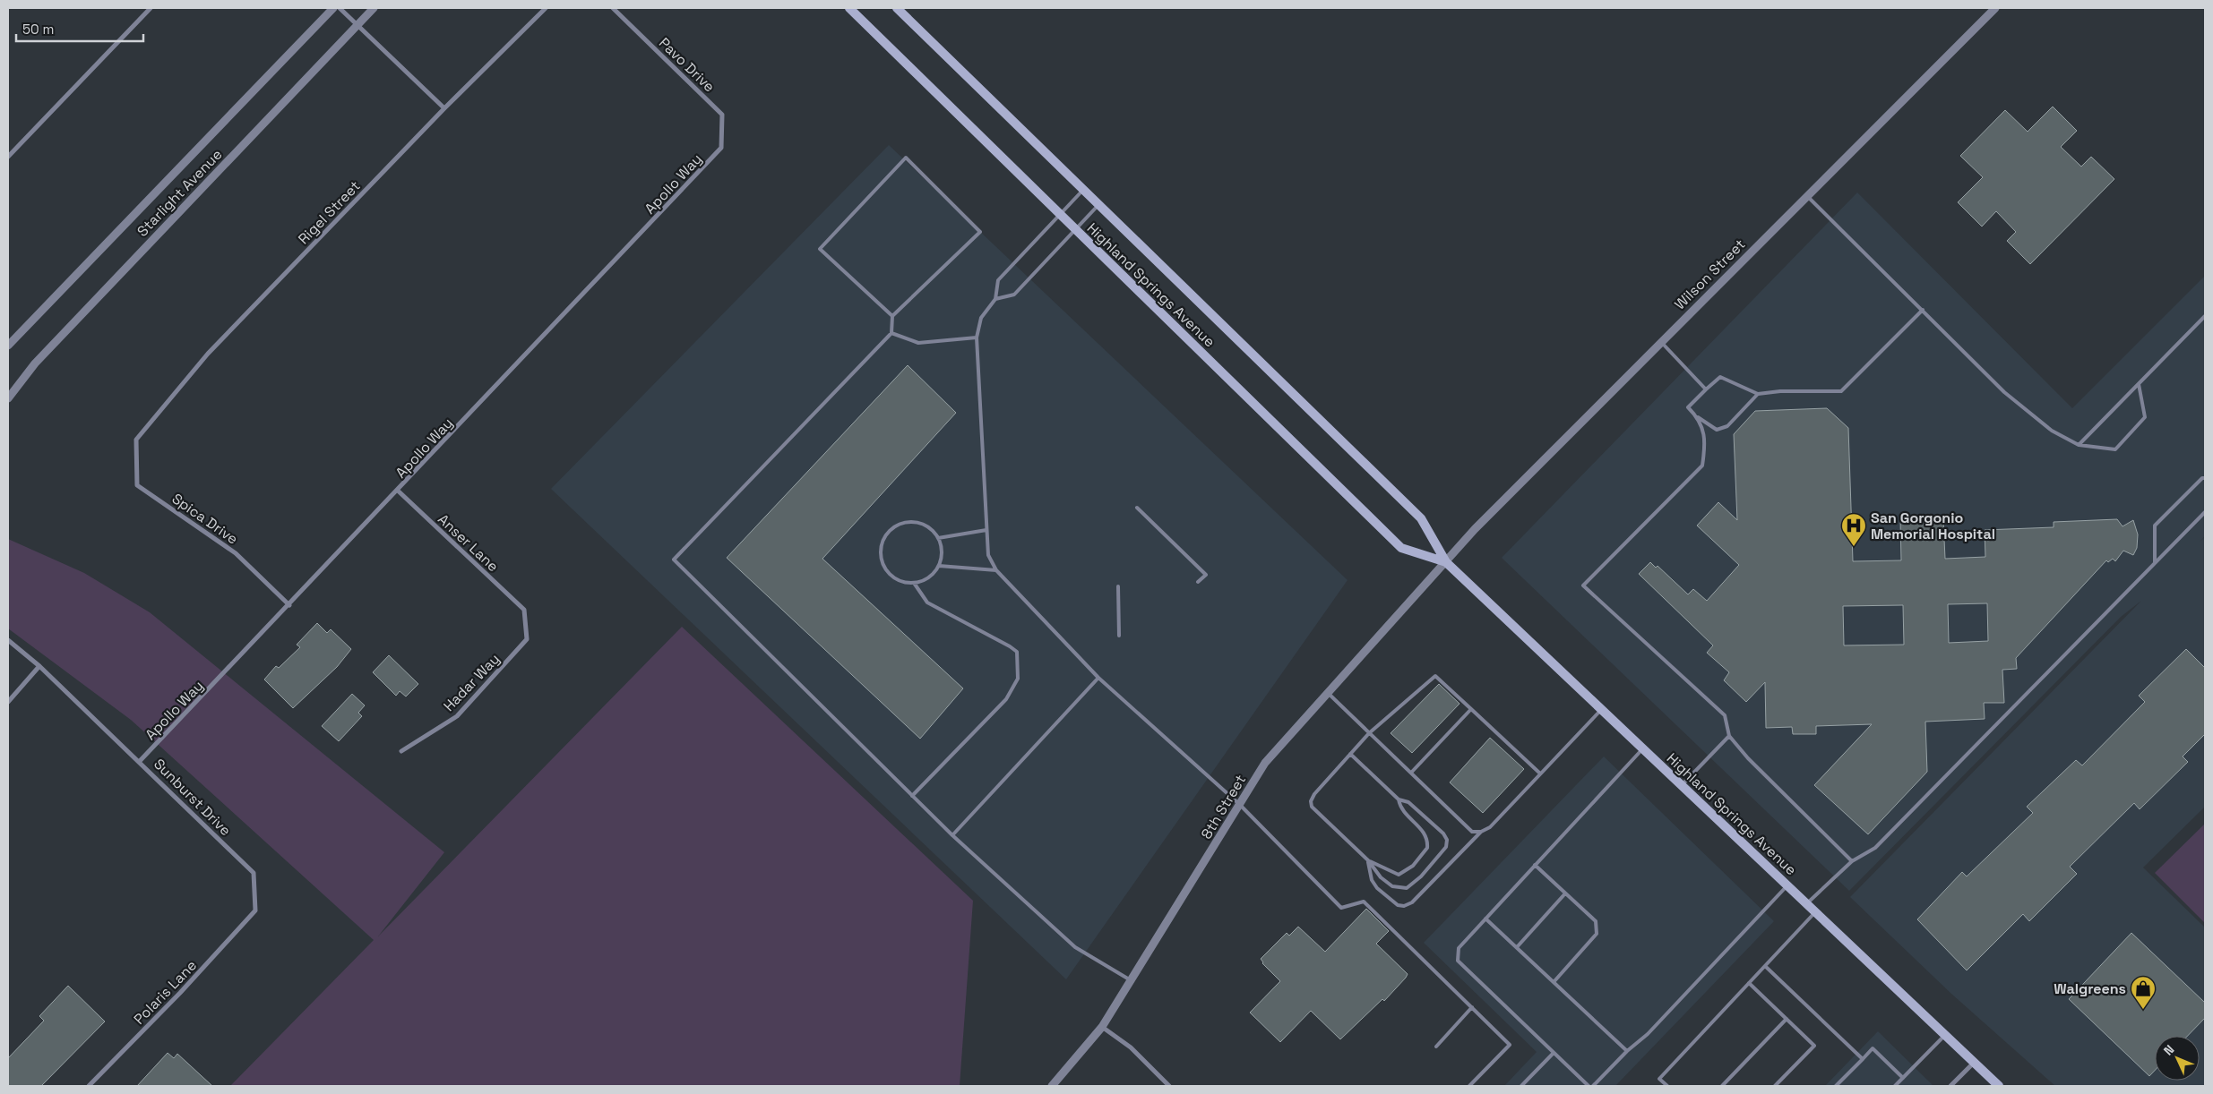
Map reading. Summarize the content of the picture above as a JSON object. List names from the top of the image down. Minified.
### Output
{"streets":{"main road":["Highland Springs Avenue"],"street":["Pavo Drive","Apollo Way","Starlight Avenue","Rigel Street","Wilson Street","Spica Drive","Anser Lane","Hadar Way","Sunburst Drive","8th Street","Polaris Lane"]},"crossings":[["Pavo Drive","Apollo Way"],["Apollo Way","Spica Drive"],["Apollo Way","Anser Lane"],["Apollo Way","Sunburst Drive"],["Rigel Street","Spica Drive"],["Wilson Street","Highland Springs Avenue"],["Wilson Street","8th Street"],["Highland Springs Avenue","8th Street"],["Anser Lane","Hadar Way"],["Sunburst Drive","Polaris Lane"]],"places":{"hospital":["San Gorgonio Memorial Hospital"],"shop":["Walgreens"]},"scale_bar":"50 m","north":"top left"}
